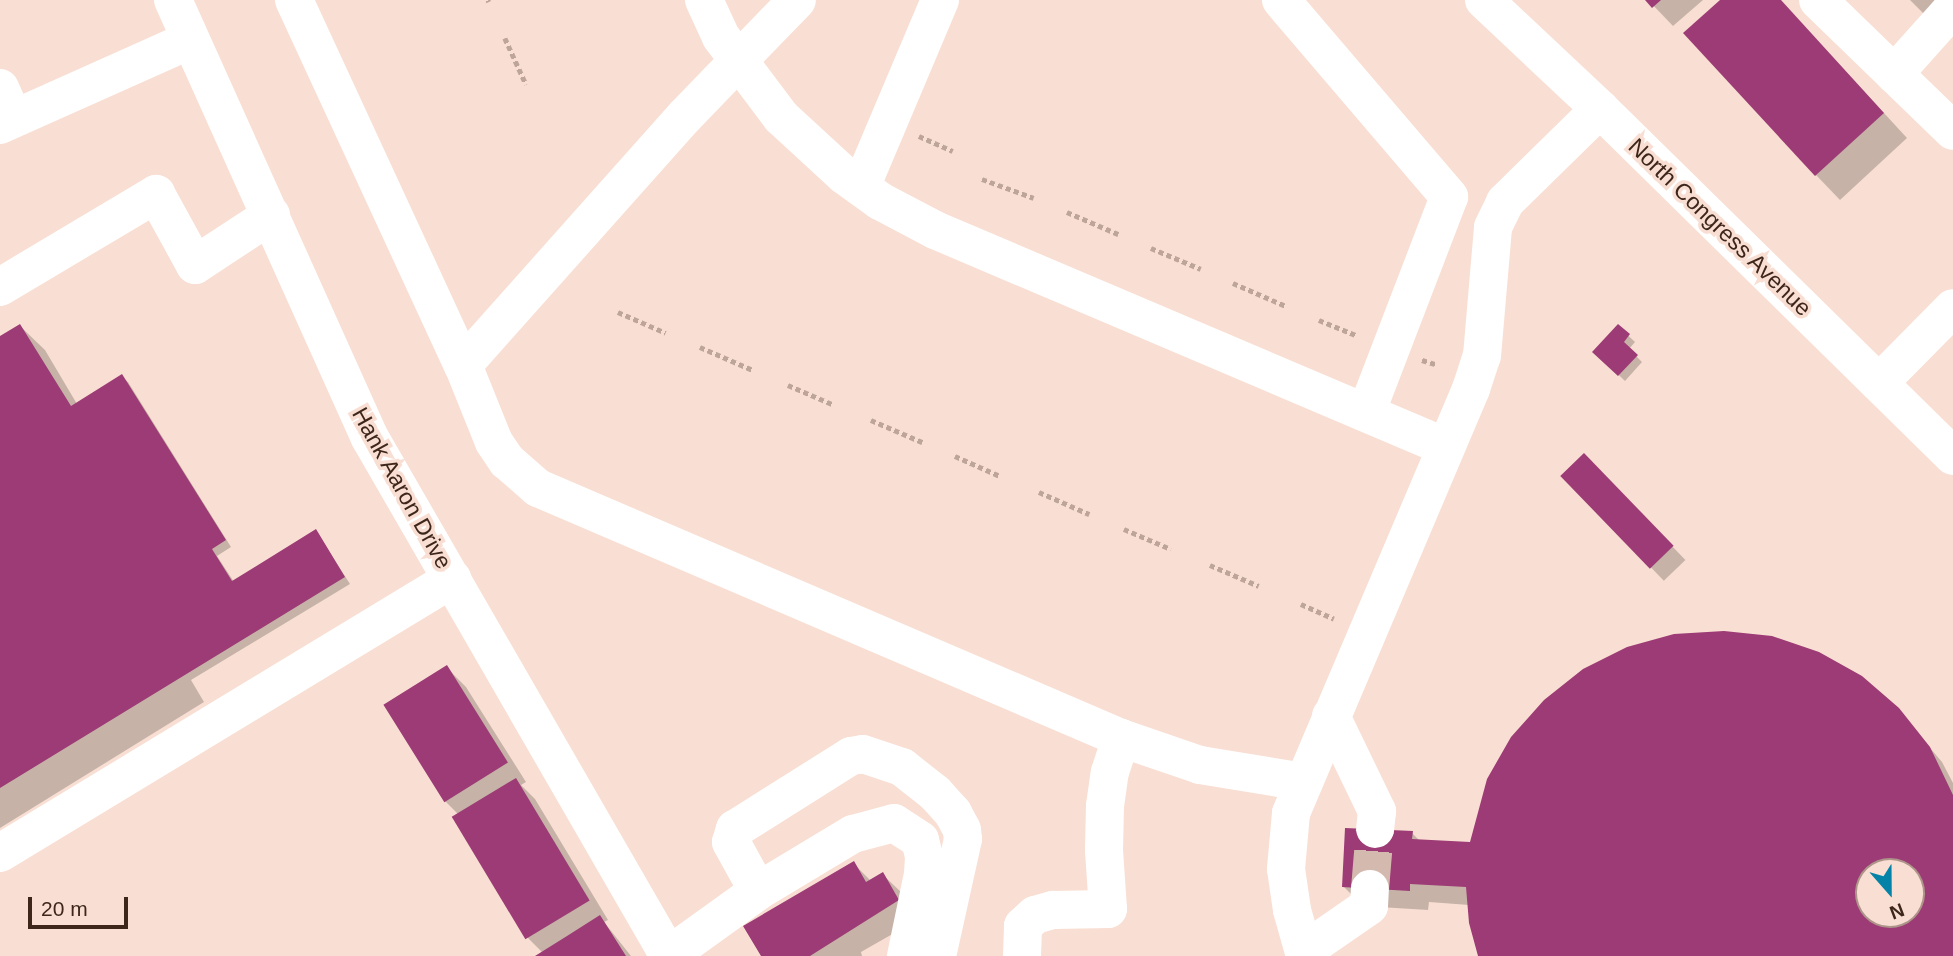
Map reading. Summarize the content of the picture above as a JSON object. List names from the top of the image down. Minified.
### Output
{"streets":{"street":["North Congress Avenue","Hank Aaron Drive"]},"scale_bar":"20 m","north":"bottom"}
